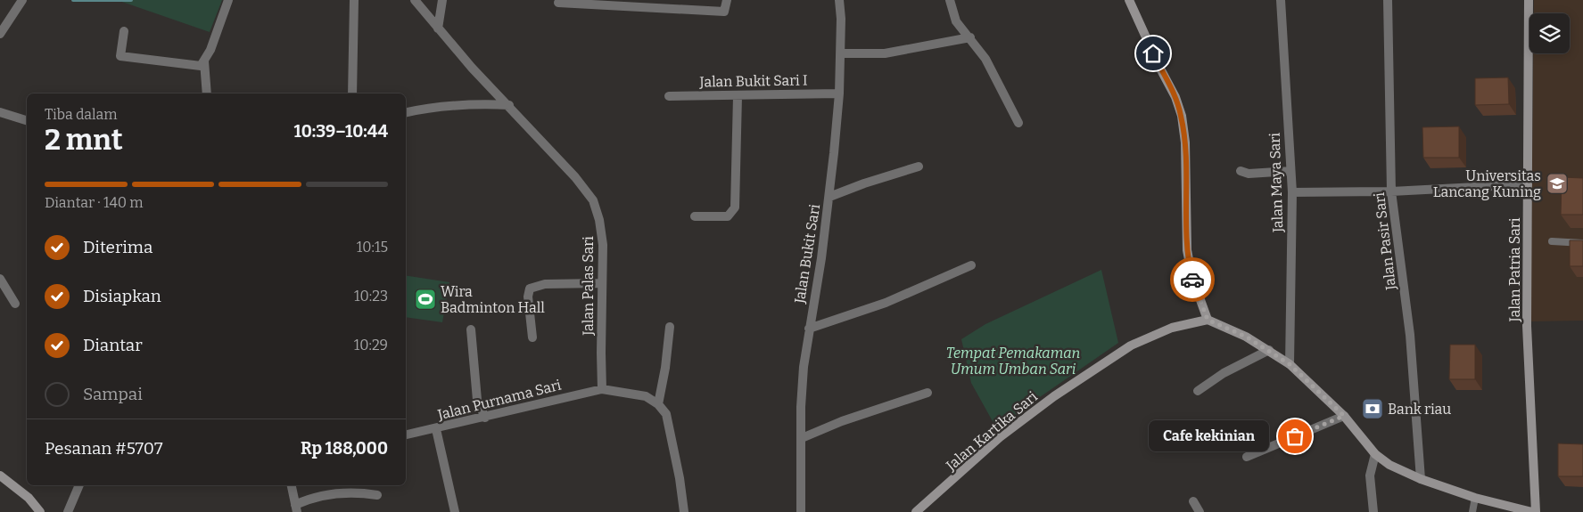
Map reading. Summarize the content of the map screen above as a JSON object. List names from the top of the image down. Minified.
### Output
{"streets":{"street":["Jalan Bukit Sari I","Jalan Maya Sari","Jalan Pasir Sari","Jalan Bukit Sari","Jalan Patria Sari","Jalan Palas Sari","Jalan Purnama Sari","Jalan Kartika Sari"]},"crossings":[["Jalan Bukit Sari I","Jalan Bukit Sari"],["Jalan Palas Sari","Jalan Purnama Sari"]],"parks":["Tempat Pemakaman Umum Umban Sari"],"places":{"school or university":["Universitas Lancang Kuning"],"sports":["Wira Badminton Hall"],"bank":["Bank riau"],"other":["Cafe kekinian"]},"page":{"heading":["2 mnt","Tiba dalam","10:39–10:44"],"panel":["Pesanan #5707","Rp 188,000"],"bar":"Diantar · 140 m","list":[["Diterima","10:15"],["Disiapkan","10:23"],["Diantar","10:29"],"Sampai"],"bubble":"Cafe kekinian"}}
